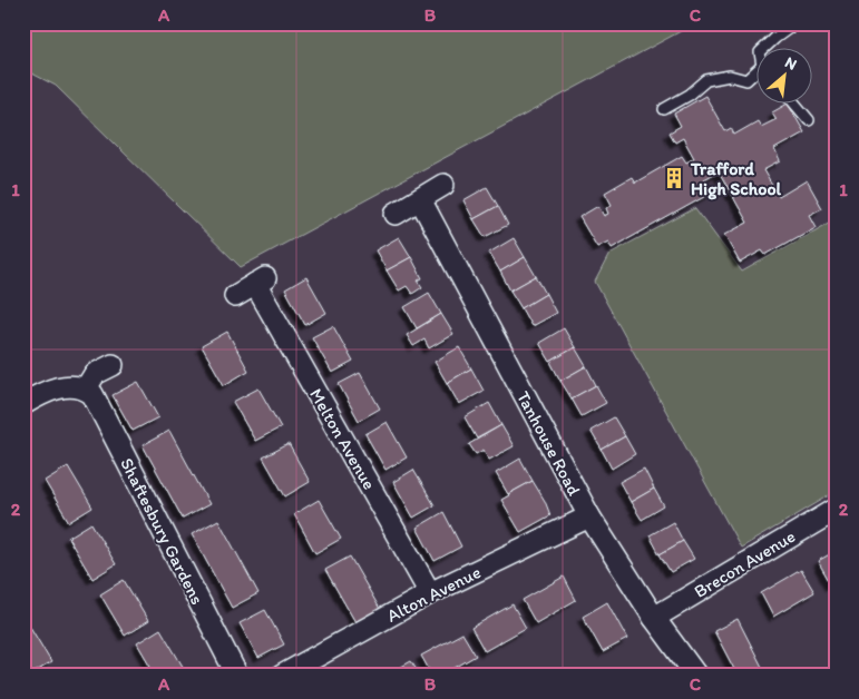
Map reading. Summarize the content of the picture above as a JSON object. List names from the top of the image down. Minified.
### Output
{"streets":{"street":["Melton Avenue","Tanhouse Road","Shaftesbury Gardens","Brecon Avenue","Alton Avenue"]},"crossings":[["Melton Avenue","Alton Avenue"],["Tanhouse Road","Brecon Avenue"],["Tanhouse Road","Alton Avenue"]],"places":{"building":["Trafford High School"]},"north":"top right","grid":{"columns":["A","B","C"],"rows":["1","2"]}}
